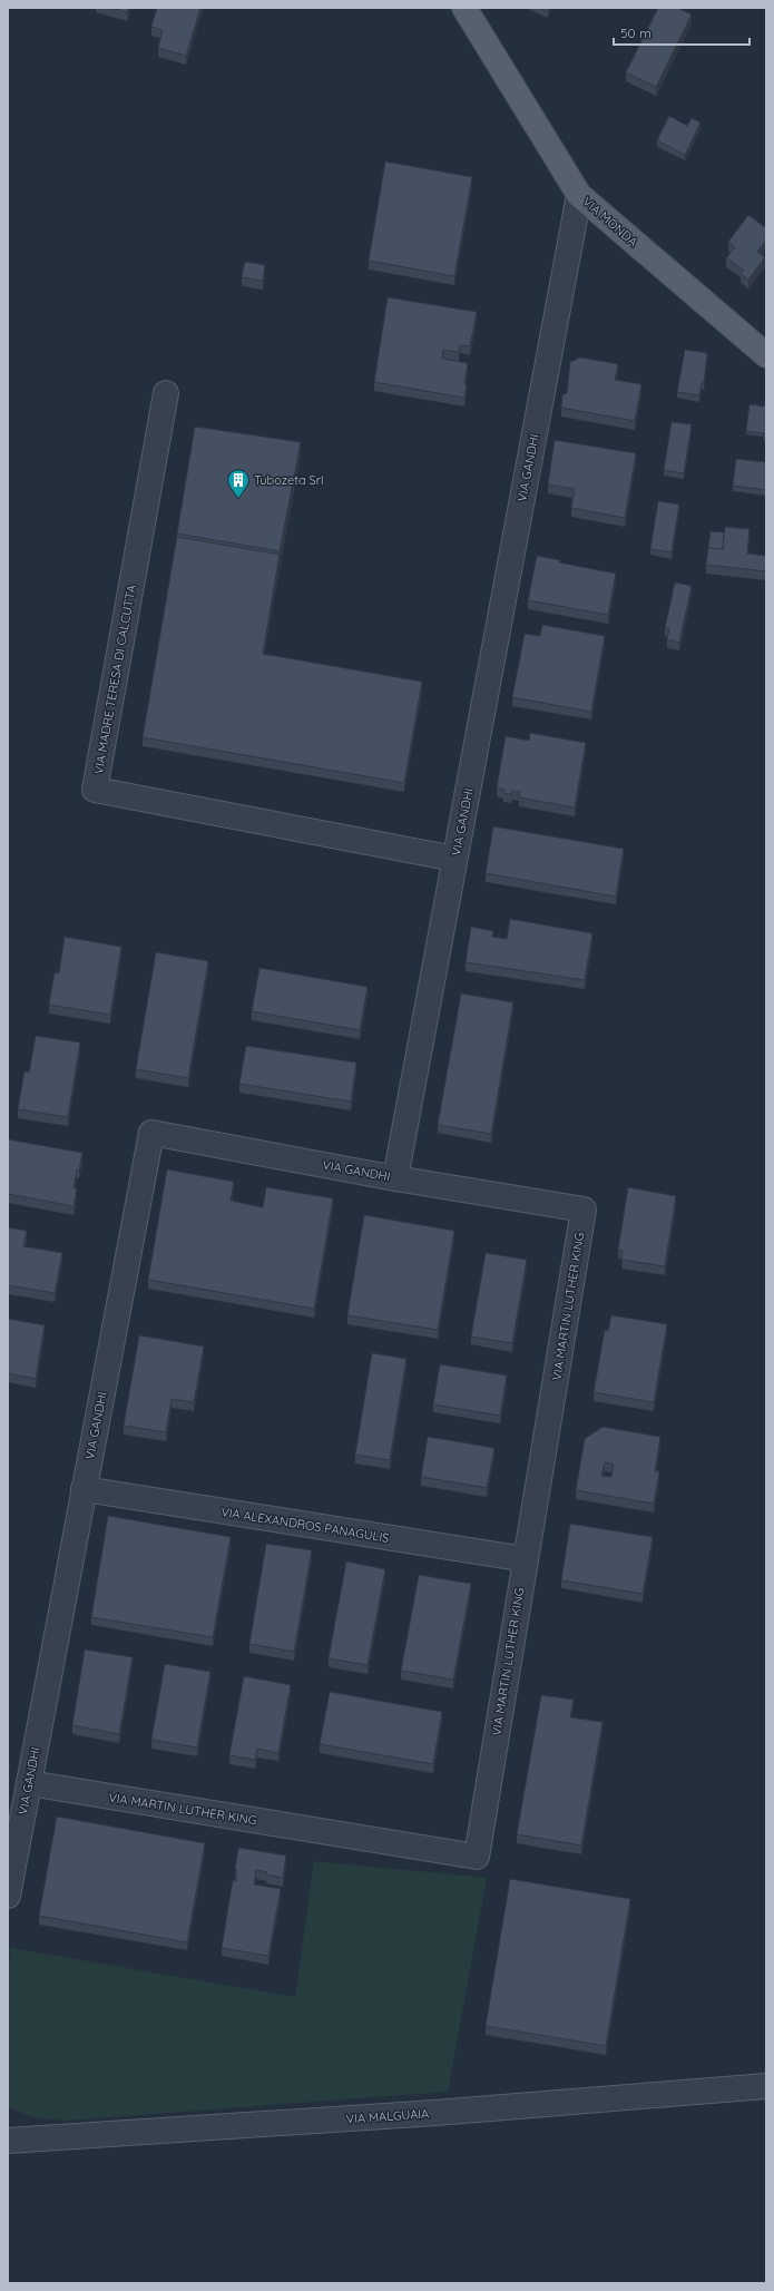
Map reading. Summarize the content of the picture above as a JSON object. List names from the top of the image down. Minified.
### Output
{"streets":{"main road":["VIA MONDA"],"street":["VIA GANDHI","VIA MADRE TERESA DI CALCUTTA","VIA MARTIN LUTHER KING","VIA ALEXANDROS PANAGULIS","VIA MALGUAIA"]},"crossings":[["VIA MONDA","VIA GANDHI"],["VIA GANDHI","VIA MADRE TERESA DI CALCUTTA"],["VIA GANDHI","VIA MARTIN LUTHER KING"],["VIA GANDHI","VIA ALEXANDROS PANAGULIS"],["VIA MARTIN LUTHER KING","VIA ALEXANDROS PANAGULIS"]],"places":{"building":["Tubozeta Srl"]},"scale_bar":"50 m"}
